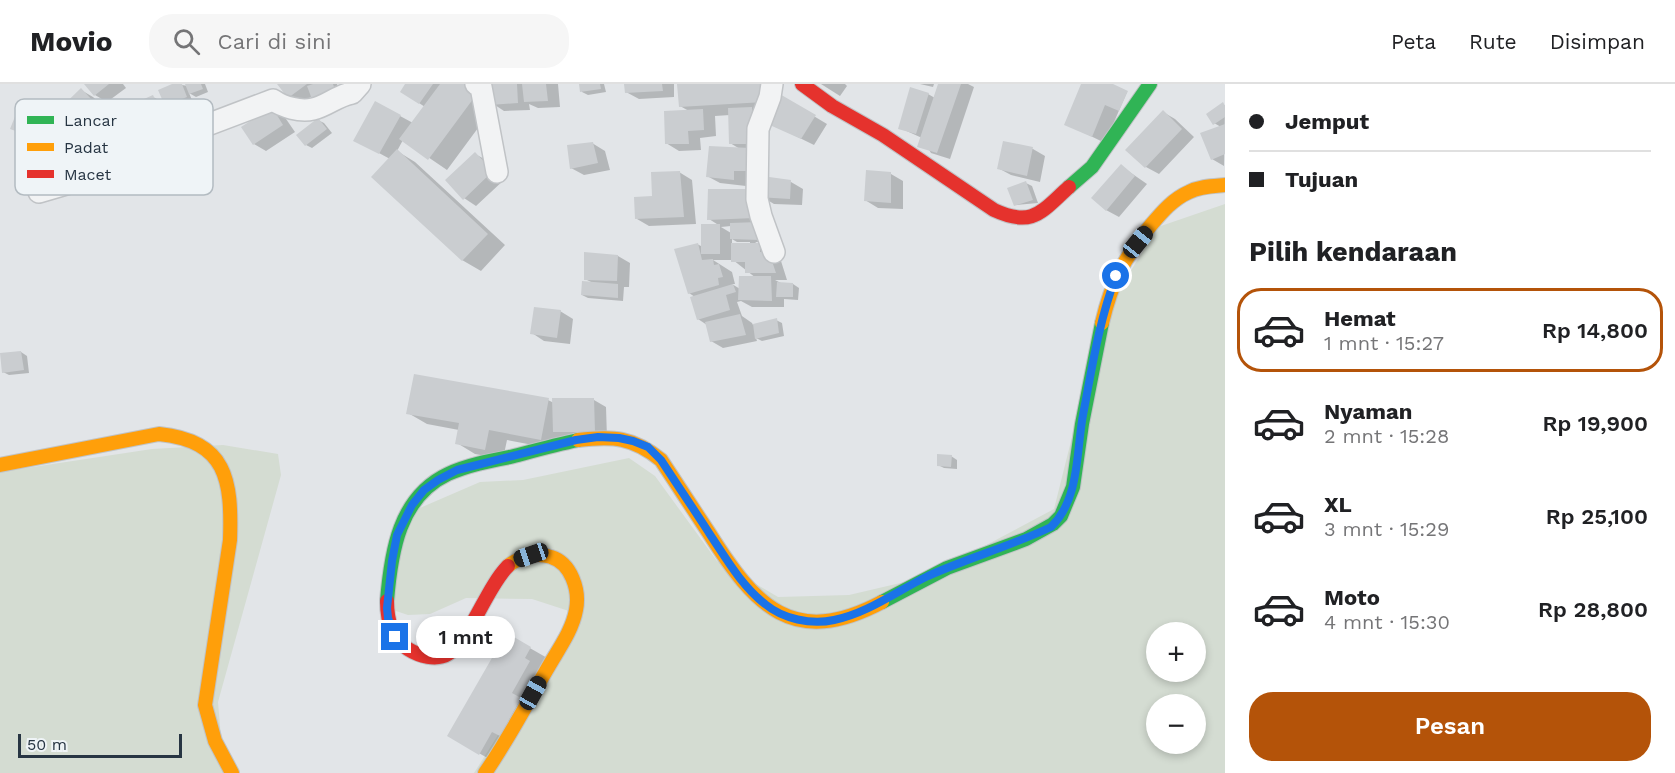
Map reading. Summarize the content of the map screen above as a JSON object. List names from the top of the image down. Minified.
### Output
{"legend":["Lancar","Padat","Macet"],"scale_bar":"50 m","page":{"header":"Movio","search":"Cari di sini","nav":["Peta","Rute","Disimpan"],"banner":["Jemput","Tujuan"],"heading":"Pilih kendaraan","list":[{"name":"Hemat","note":"1 mnt · 15:27","value":"Rp 14,800"},{"name":"Nyaman","note":"2 mnt · 15:28","value":"Rp 19,900"},{"name":"XL","note":"3 mnt · 15:29","value":"Rp 25,100"},{"name":"Moto","note":"4 mnt · 15:30","value":"Rp 28,800"}],"bubble":"1 mnt","map_buttons":["+","−"],"buttons":"Pesan","scale":"50 m"}}
